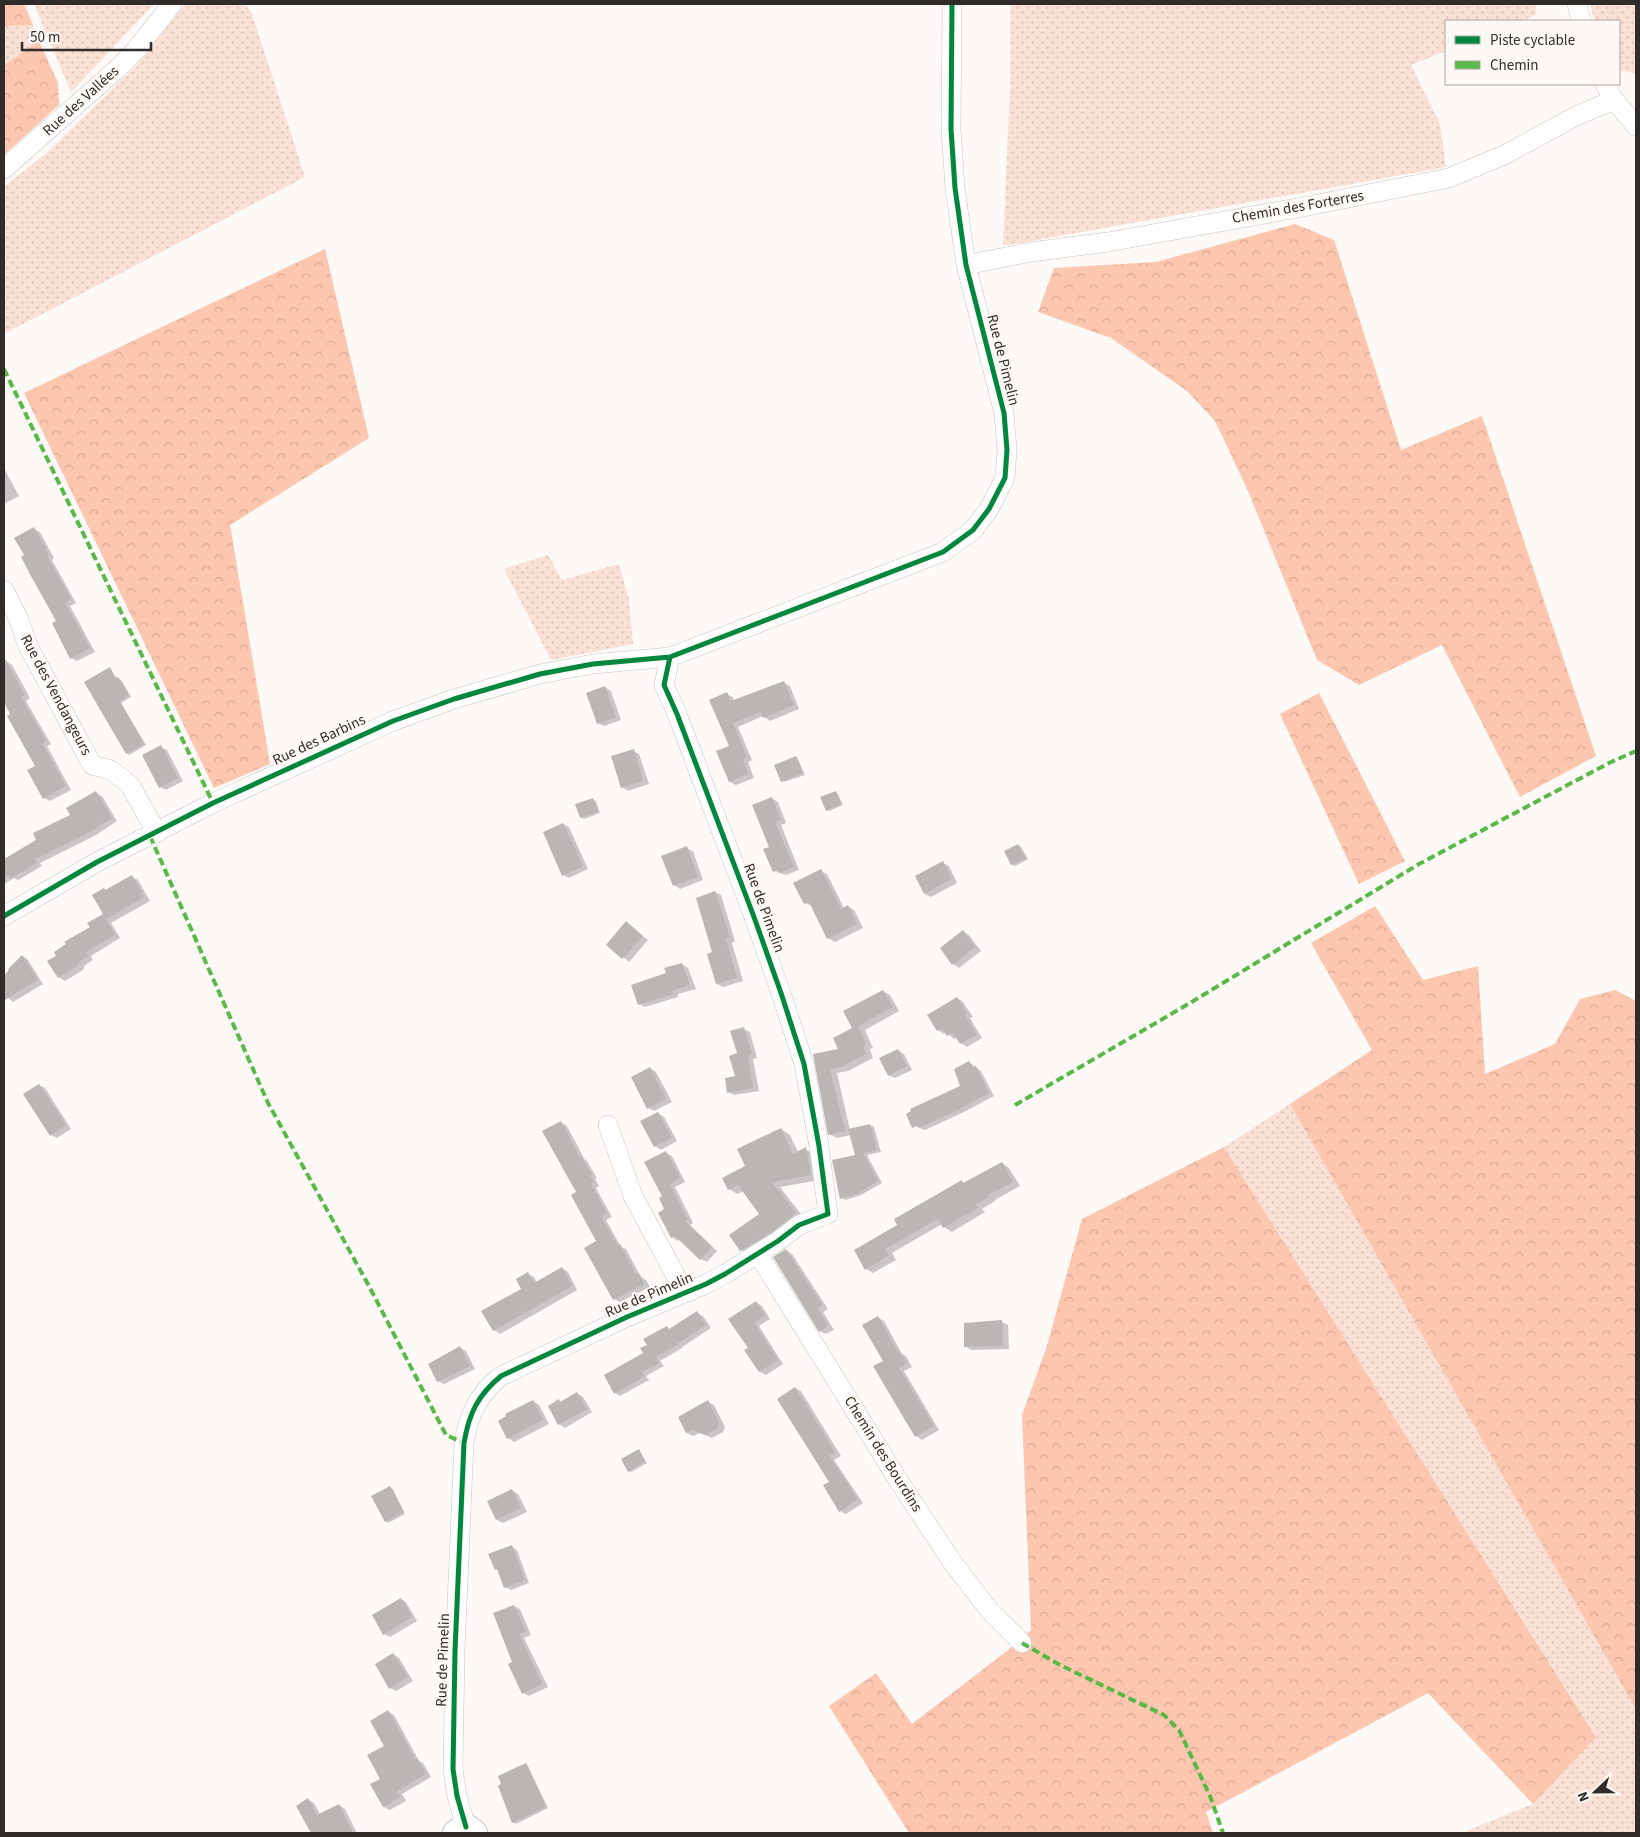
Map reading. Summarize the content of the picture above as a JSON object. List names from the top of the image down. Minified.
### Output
{"streets":{"street":["Rue des Vallées","Chemin des Forterres","Rue de Pimelin","Rue des Vendangeurs","Rue des Barbins","Chemin des Bourdins"]},"crossings":[["Chemin des Forterres","Rue de Pimelin"],["Rue de Pimelin","Rue des Barbins"],["Rue de Pimelin","Chemin des Bourdins"],["Rue des Vendangeurs","Rue des Barbins"]],"legend":["Piste cyclable","Chemin"],"scale_bar":"50 m","north":"left"}
